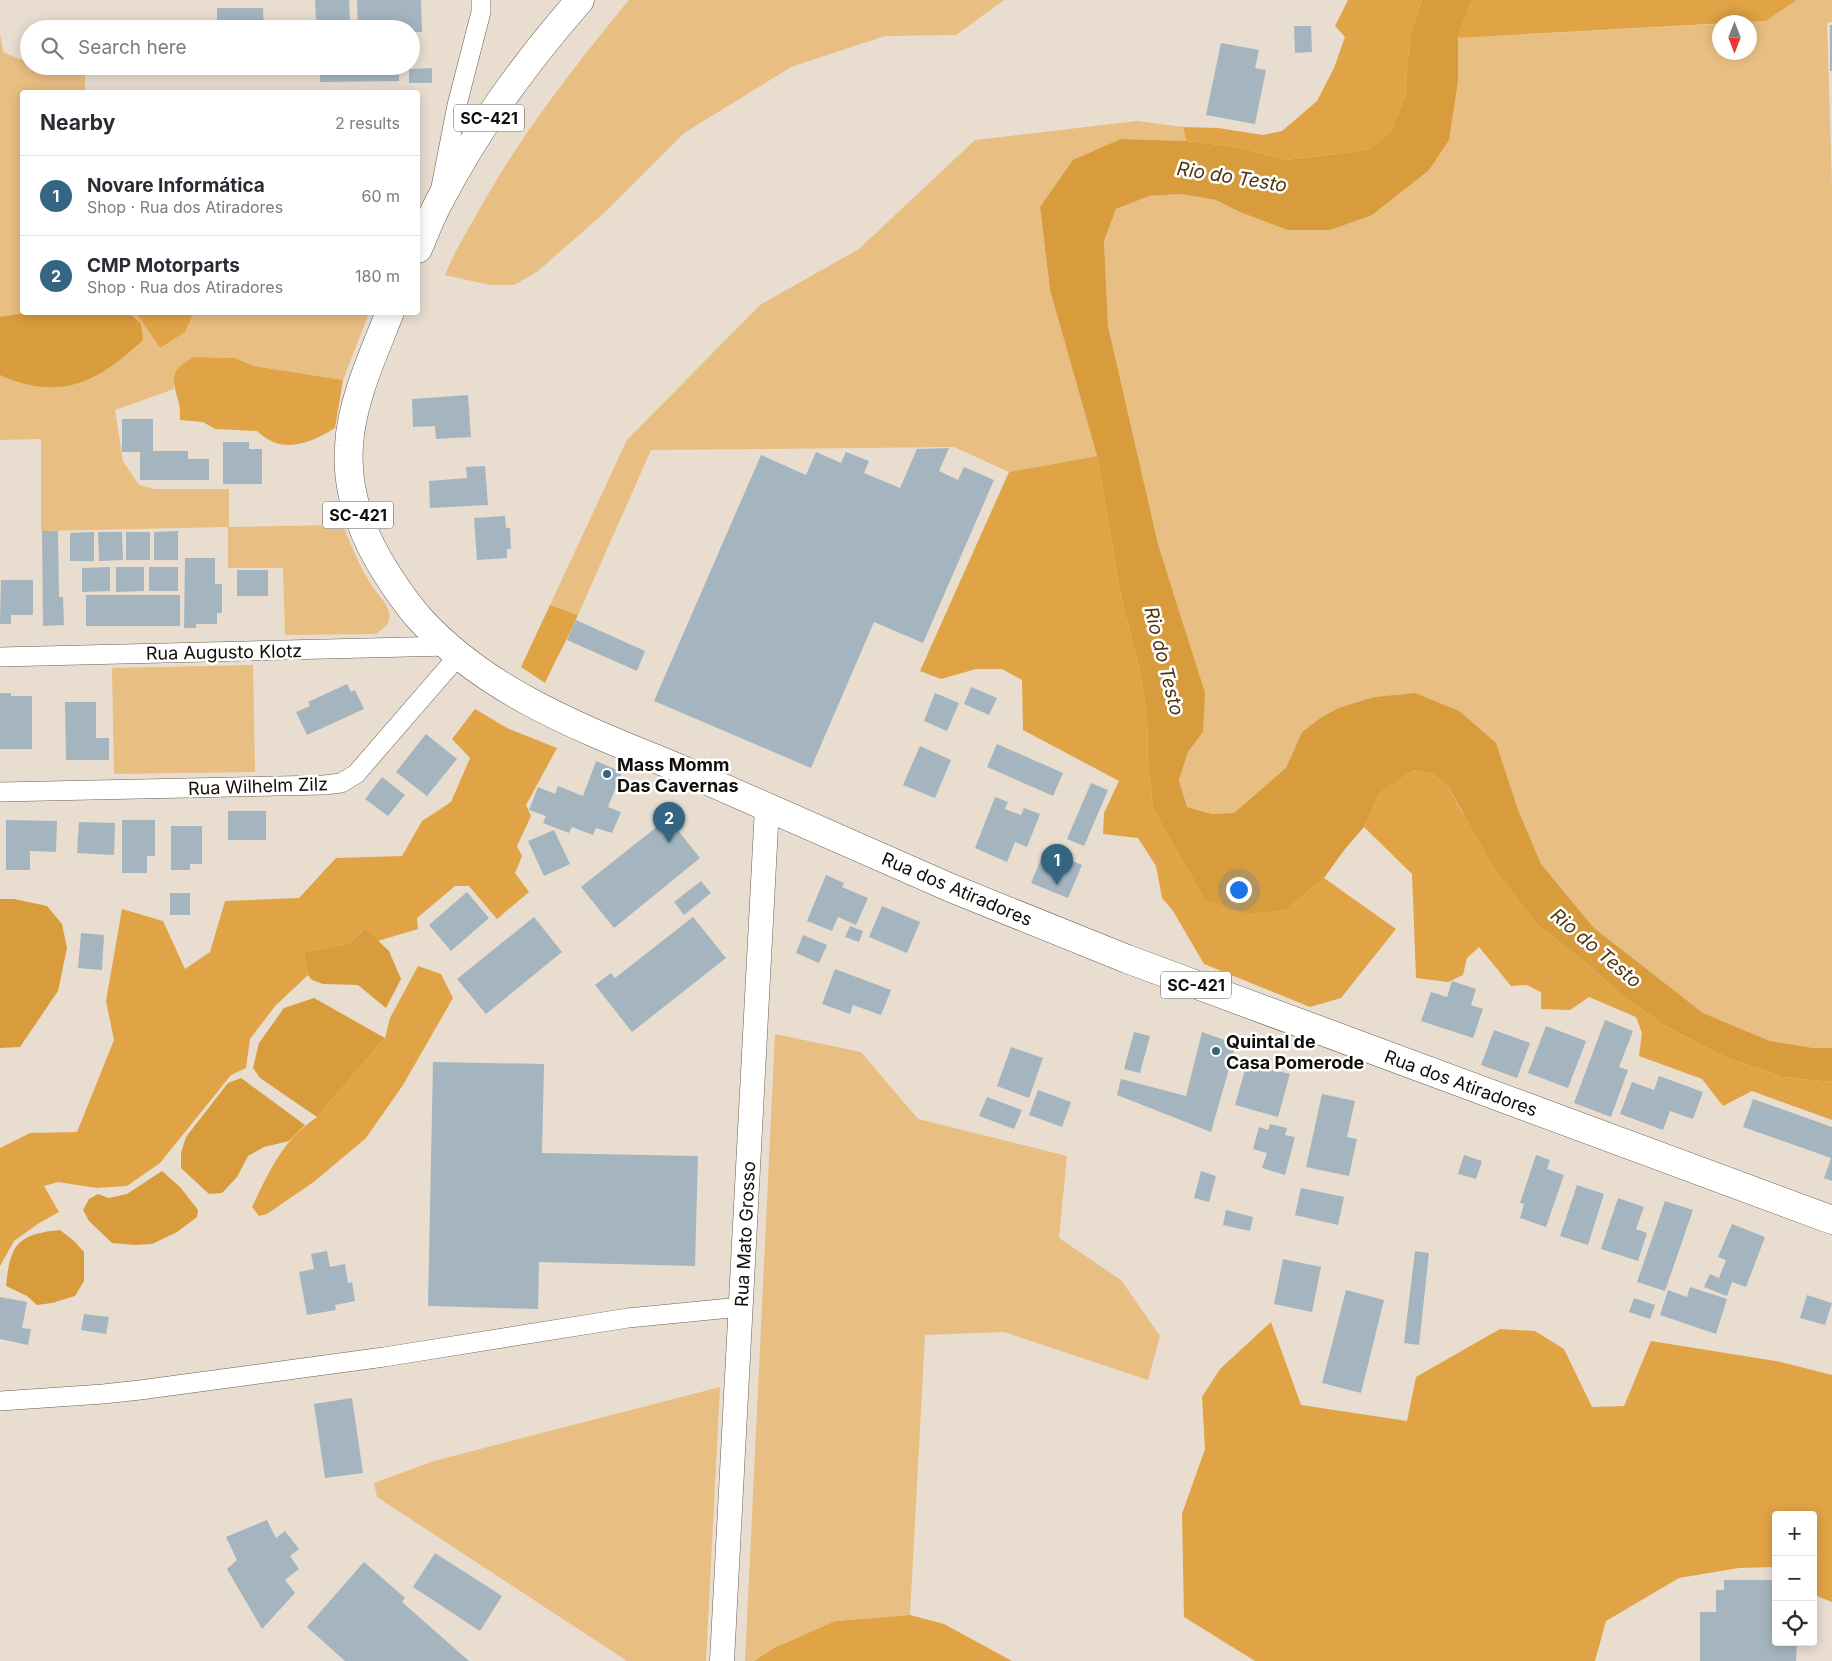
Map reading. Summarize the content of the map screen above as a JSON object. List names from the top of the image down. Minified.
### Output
{"streets":{"main road":["SC-421","Rua dos Atiradores"],"street":["Rua Augusto Klotz","Rua Wilhelm Zilz","Rua Mato Grosso"]},"crossings":[["Rua Augusto Klotz","Rua Wilhelm Zilz"],["Rua Augusto Klotz","Rua dos Atiradores"],["Rua Wilhelm Zilz","Rua dos Atiradores"],["Rua dos Atiradores","Rua Mato Grosso"]],"water":["Rio do Testo"],"places":["Mass Momm Das Cavernas","Quintal de Casa Pomerode"],"north":"bottom","page":{"search":"Search here","heading":["Nearby","2 results"],"list":[{"mark":"1","name":"Novare Informática","note":"Shop · Rua dos Atiradores","value":"60 m"},{"mark":"2","name":"CMP Motorparts","note":"Shop · Rua dos Atiradores","value":"180 m"}],"pins":["2","1"],"map_buttons":["+","−"]}}
